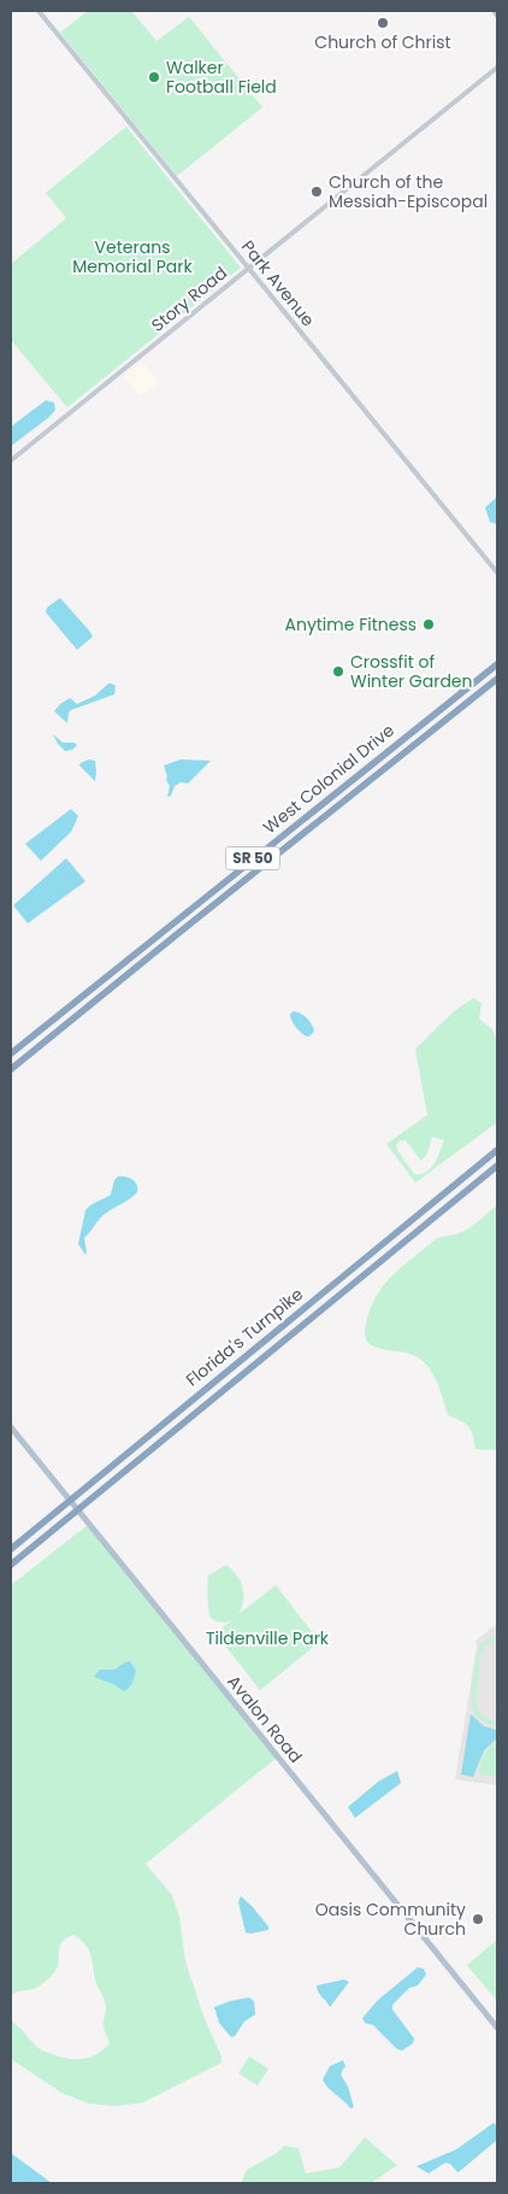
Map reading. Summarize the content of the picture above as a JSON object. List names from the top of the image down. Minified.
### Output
{"streets":{"highway":["West Colonial Drive","SR 50","Florida's Turnpike"],"main road":["Avalon Road"],"street":["Park Avenue","Story Road"]},"crossings":[["Park Avenue","Story Road"]],"parks":["Veterans Memorial Park","Tildenville Park"],"places":["Church of Christ","Walker Football Field","Church of the Messiah-Episcopal","Anytime Fitness","Crossfit of Winter Garden","Oasis Community Church"]}
